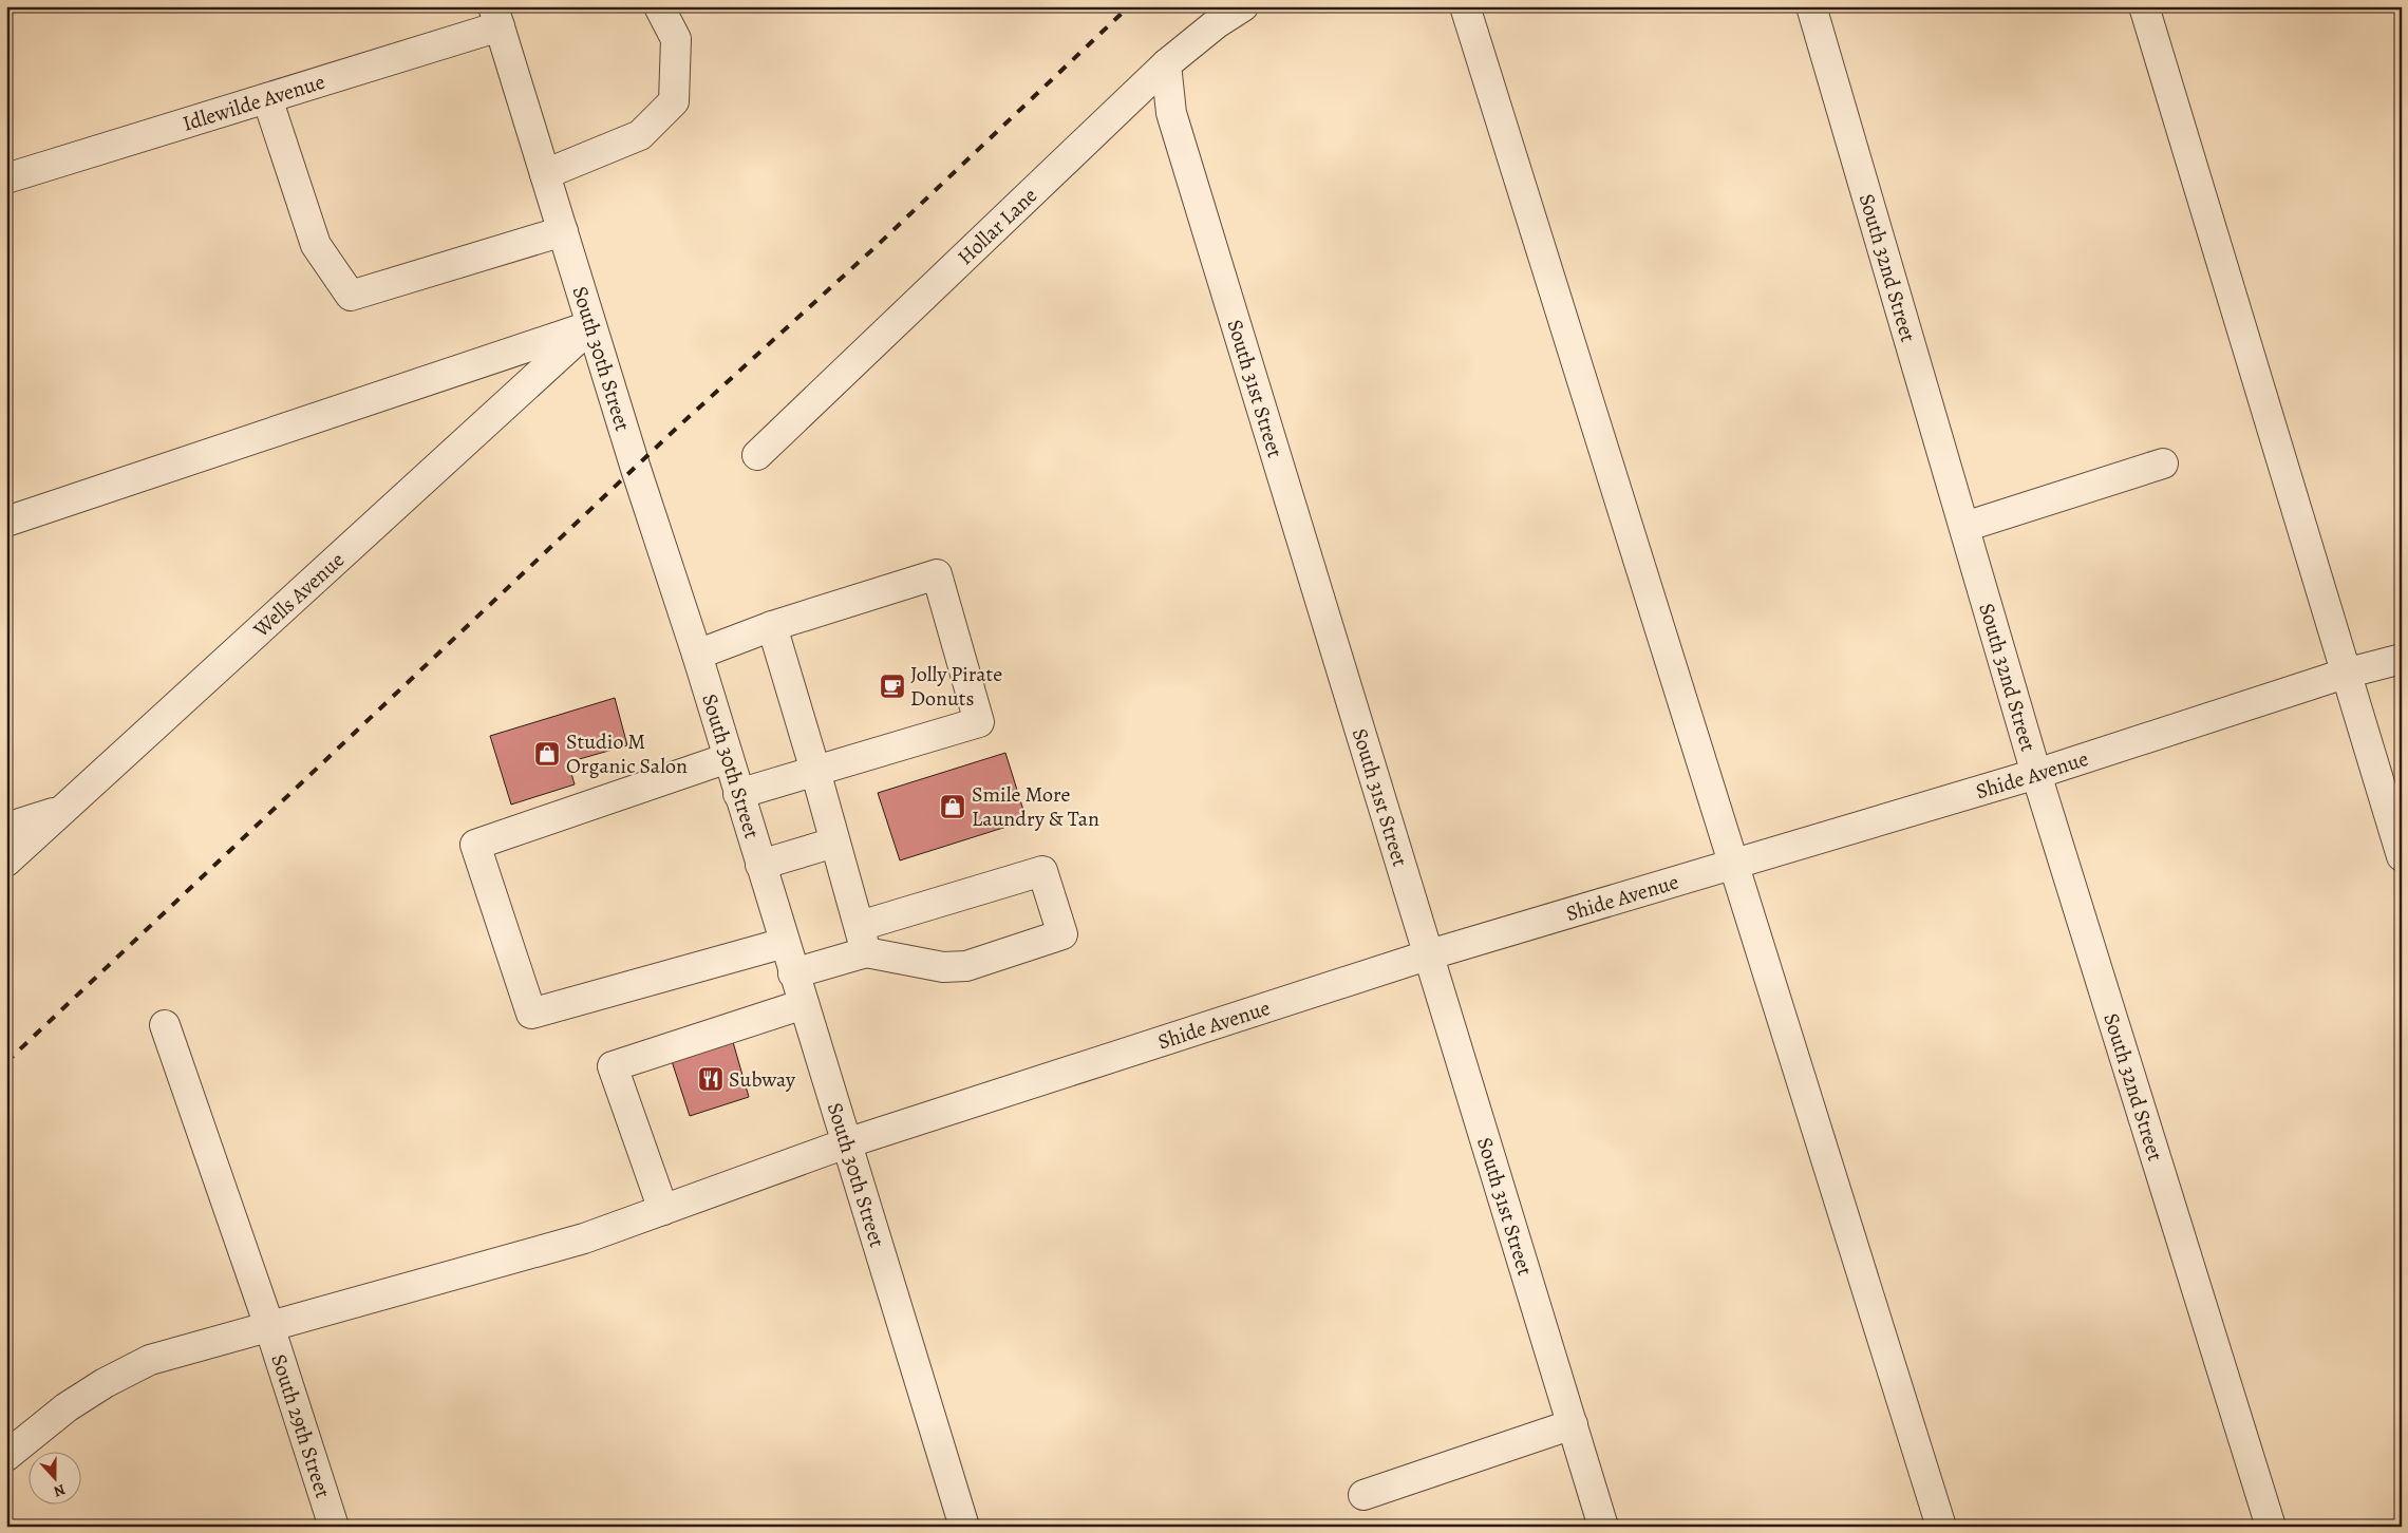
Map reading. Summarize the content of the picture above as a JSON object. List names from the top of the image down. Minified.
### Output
{"streets":{"street":["Idlewilde Avenue","Hollar Lane","South 32nd Street","South 30th Street","South 31st Street","Wells Avenue","Shide Avenue","South 29th Street"]},"crossings":[["Idlewilde Avenue","South 30th Street"],["Hollar Lane","South 31st Street"],["South 32nd Street","Shide Avenue"],["South 30th Street","Wells Avenue"],["South 30th Street","Shide Avenue"],["South 31st Street","Shide Avenue"],["Shide Avenue","South 29th Street"]],"places":{"cafe":["Jolly Pirate Donuts"],"shop":["Studio M Organic Salon","Smile More Laundry & Tan"],"restaurant":["Subway"]},"north":"bottom"}
